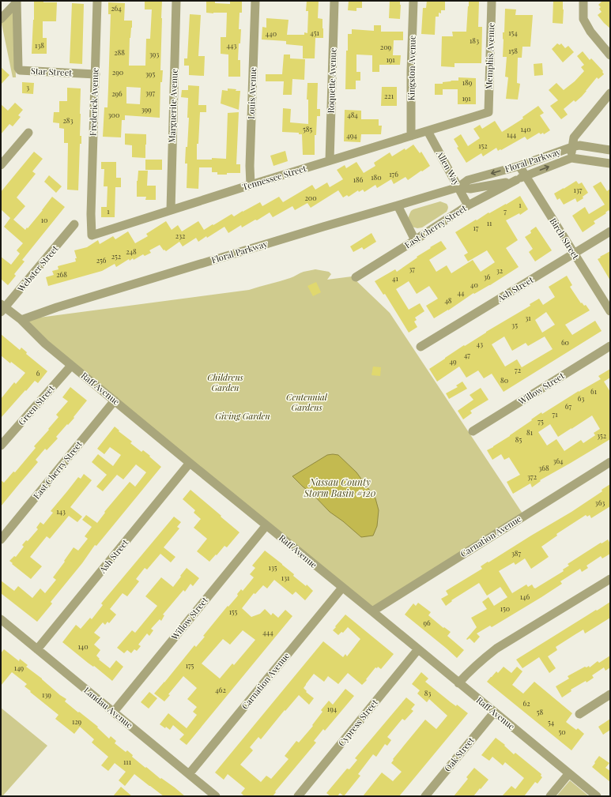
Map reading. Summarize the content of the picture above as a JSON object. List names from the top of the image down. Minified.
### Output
{"streets":{"street":["Memphis Avenue","Kingston Avenue","Star Street","Roquette Avenue","Louis Avenue","Frederick Avenue","Marguerite Avenue","Floral Parkway","Allen Way","Tennessee Street","East Cherry Street","Birch Street","Webster Street","Ash Street","Raff Avenue","Willow Street","Green Street","Carnation Avenue","Landau Avenue","Cypress Street","Oak Street"]},"crossings":[["Memphis Avenue","Tennessee Street"],["Kingston Avenue","Tennessee Street"],["Star Street","Frederick Avenue"],["Roquette Avenue","Tennessee Street"],["Louis Avenue","Tennessee Street"],["Frederick Avenue","Tennessee Street"],["Marguerite Avenue","Tennessee Street"],["Floral Parkway","Allen Way"],["Floral Parkway","East Cherry Street"],["Floral Parkway","Birch Street"],["Floral Parkway","Raff Avenue"],["Allen Way","Tennessee Street"],["Allen Way","East Cherry Street"],["East Cherry Street","Raff Avenue"],["Birch Street","Ash Street"],["Webster Street","Raff Avenue"],["Ash Street","Raff Avenue"],["Ash Street","Landau Avenue"],["Raff Avenue","Willow Street"],["Raff Avenue","Green Street"],["Raff Avenue","Carnation Avenue"],["Raff Avenue","Cypress Street"],["Raff Avenue","Oak Street"],["Willow Street","Landau Avenue"],["Carnation Avenue","Landau Avenue"]],"water":["Nassau County Storm Basin #120"],"parks":["Childrens Garden","Centennial Gardens","Giving Garden"],"house_numbers":["264","451","154","440","183","138","443","209","158","288","393","191","290","395","189","3","397","296","221","191","399","300","484","283","585","140","144","494","152","176","180","186","137","200","1","1","7","10","11","17","232","248","252","256","37","32","268","36","41","40","44","48","31","35","60","43","47","49","72","6","80","61","63","67","71","75","81","352","85","364","368","372","363","143","387","135","131","146","150","155","96","444","140","175","149","462","83","139","62","194","58","129","54","50","111"]}
